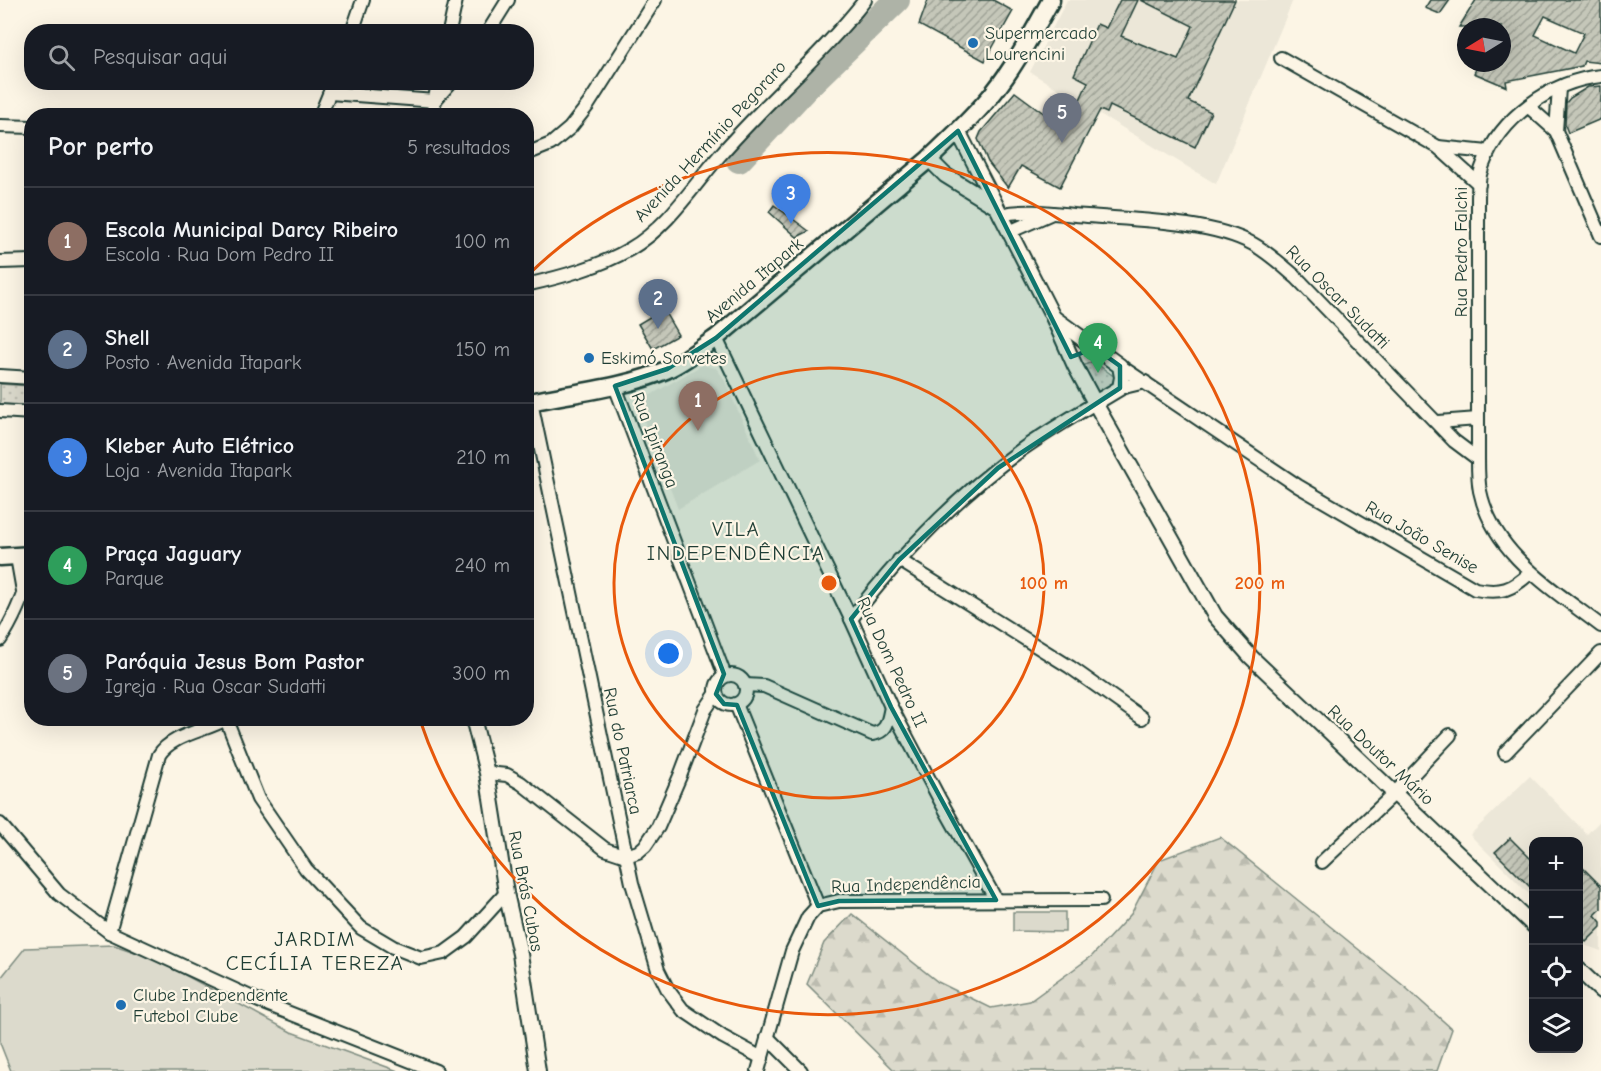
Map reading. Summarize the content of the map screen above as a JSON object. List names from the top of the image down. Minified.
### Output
{"streets":{"main road":["Avenida Itapark"],"street":["Avenida Hermínio Pegoraro","Rua Pedro Falchi","Rua Oscar Sudatti","Rua Ipiranga","Rua João Senise","Rua Dom Pedro II","Rua do Patriarca","Rua Doutor Mário","Rua Independência","Rua Brás Cubas"]},"crossings":[["Rua Pedro Falchi","Rua Oscar Sudatti"],["Rua Pedro Falchi","Rua João Senise"],["Avenida Itapark","Rua Ipiranga"],["Avenida Itapark","Rua Dom Pedro II"],["Avenida Itapark","Rua Doutor Mário"],["Rua Oscar Sudatti","Rua Doutor Mário"],["Rua Dom Pedro II","Rua Independência"],["Rua do Patriarca","Rua Independência"]],"districts":["VILA INDEPENDÊNCIA","JARDIM CECÍLIA TEREZA"],"places":["Supermercado Lourencini","Eskimó Sorvetes","Clube Independente Futebol Clube"],"north":"left","page":{"search":"Pesquisar aqui","pins":["5","3","2","4","1"],"heading":["Por perto","5 resultados"],"list":[{"mark":"1","name":"Escola Municipal Darcy Ribeiro","note":"Escola · Rua Dom Pedro II","value":"100 m"},{"mark":"2","name":"Shell","note":"Posto · Avenida Itapark","value":"150 m"},{"mark":"3","name":"Kleber Auto Elétrico","note":"Loja · Avenida Itapark","value":"210 m"},{"mark":"4","name":"Praça Jaguary","note":"Parque","value":"240 m"},{"mark":"5","name":"Paróquia Jesus Bom Pastor","note":"Igreja · Rua Oscar Sudatti","value":"300 m"}],"map_buttons":["+","−"]},"rings":["100 m","200 m"]}
